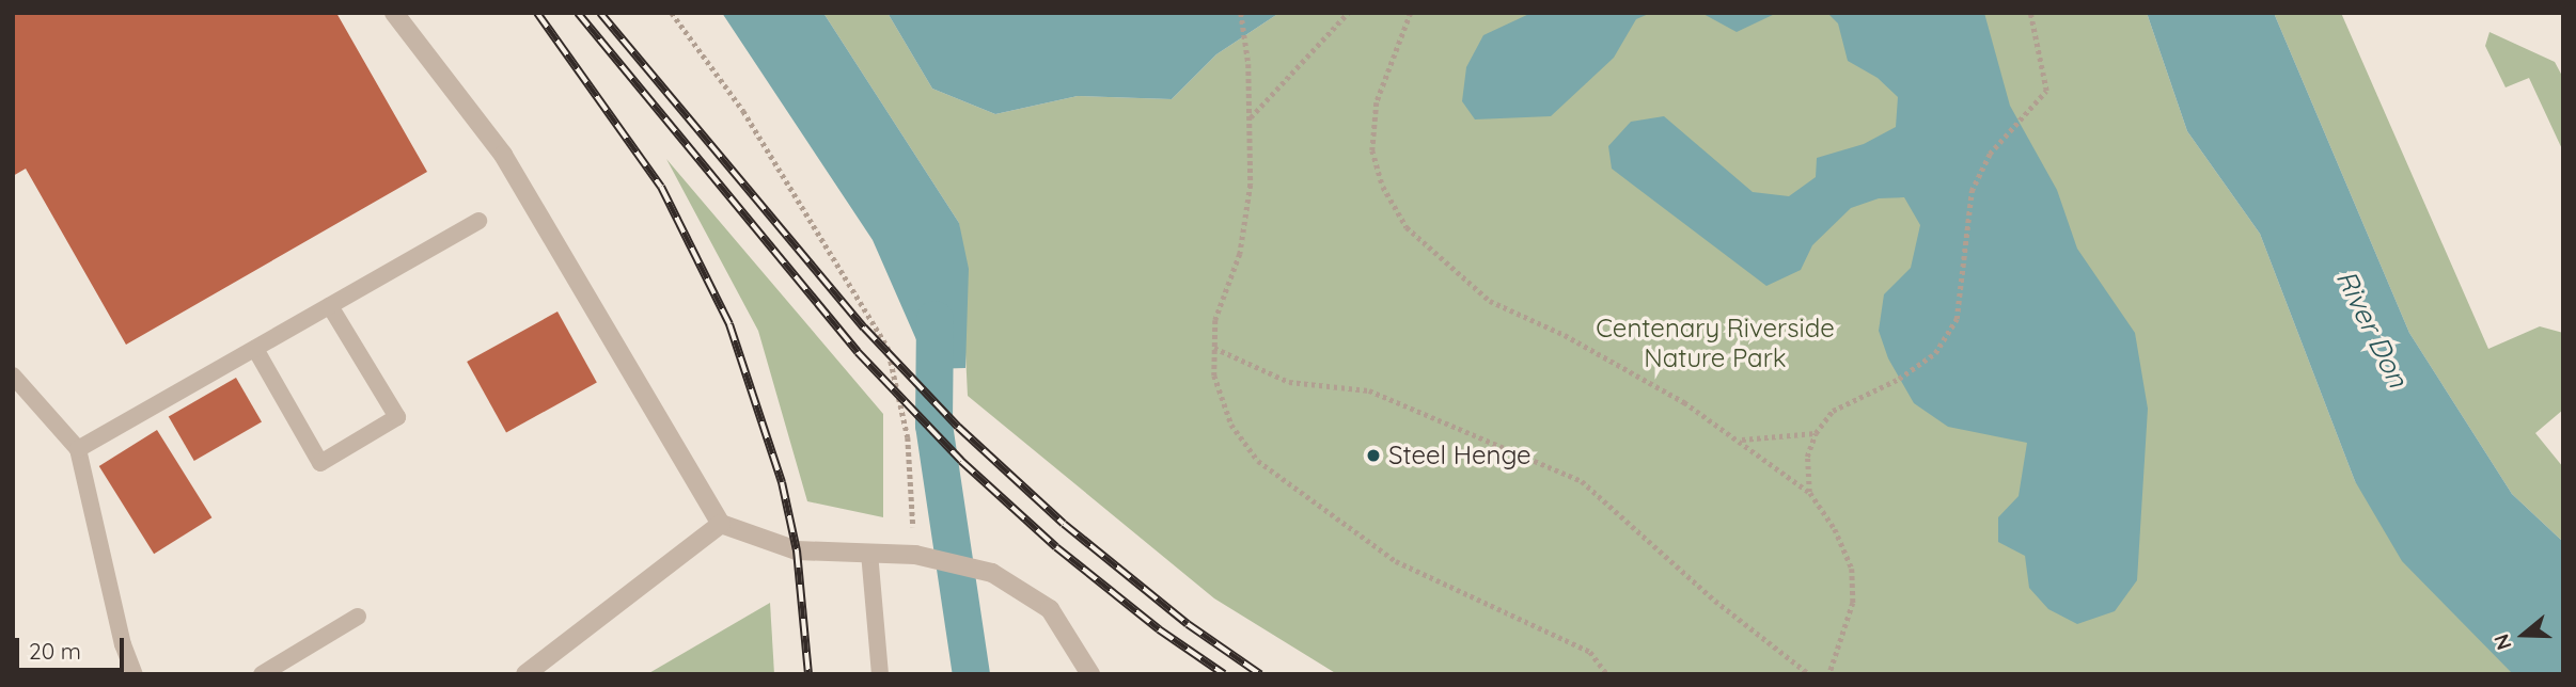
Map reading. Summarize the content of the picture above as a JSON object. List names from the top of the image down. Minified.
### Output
{"water":["River Don"],"parks":["Centenary Riverside Nature Park"],"places":["Steel Henge"],"scale_bar":"20 m","north":"left"}
